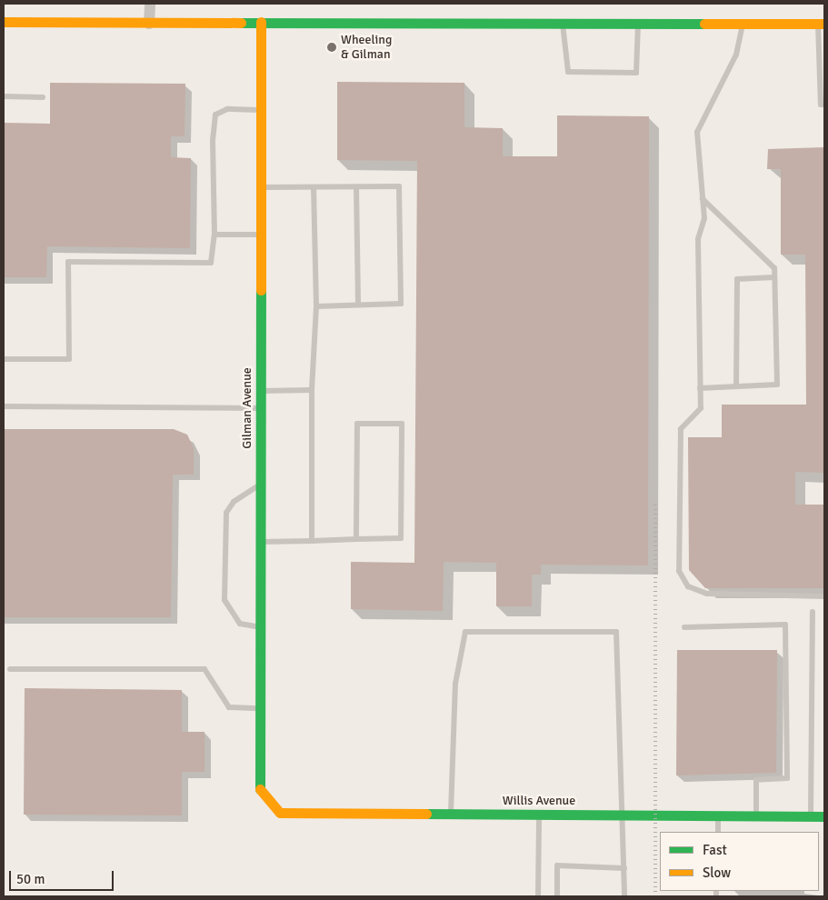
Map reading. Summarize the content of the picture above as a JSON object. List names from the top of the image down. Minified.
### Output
{"streets":{"street":["Gilman Avenue","Willis Avenue"]},"crossings":[["Gilman Avenue","Willis Avenue"]],"places":["Wheeling & Gilman"],"legend":["Fast","Slow"],"scale_bar":"50 m"}
